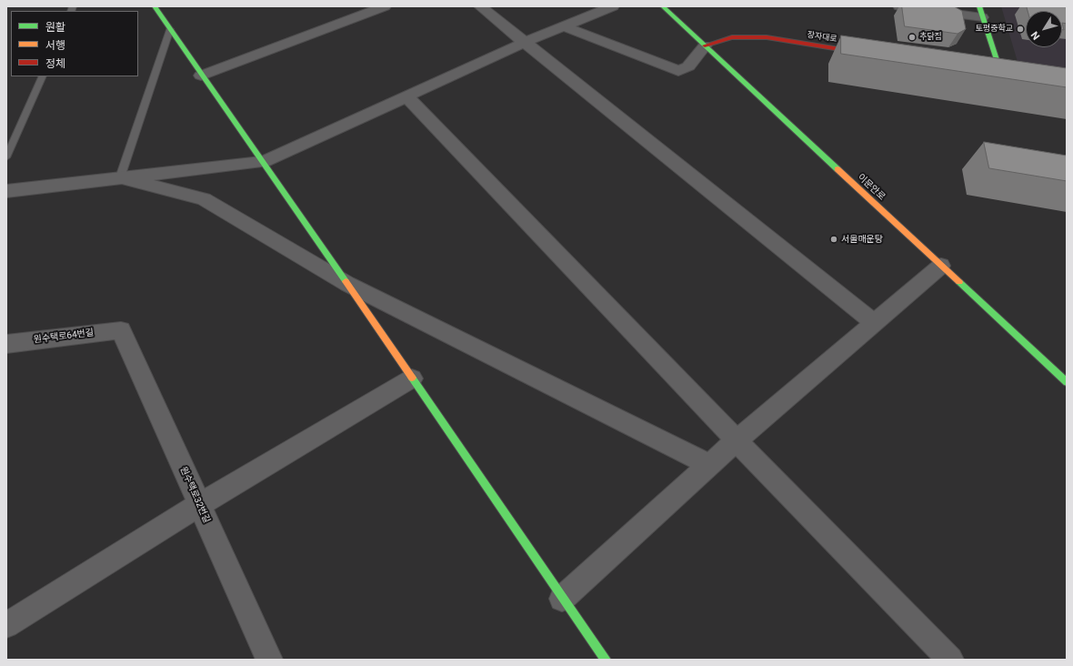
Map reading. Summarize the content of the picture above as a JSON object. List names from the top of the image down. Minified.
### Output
{"streets":{"street":["장자대로","이문안로","원수택로64번길","원수택로32번길"]},"crossings":[["장자대로","이문안로"],["원수택로64번길","원수택로32번길"]],"places":["토평중학교","추닭집","서울매운탕"],"legend":["원활","서행","정체"],"north":"bottom left"}
